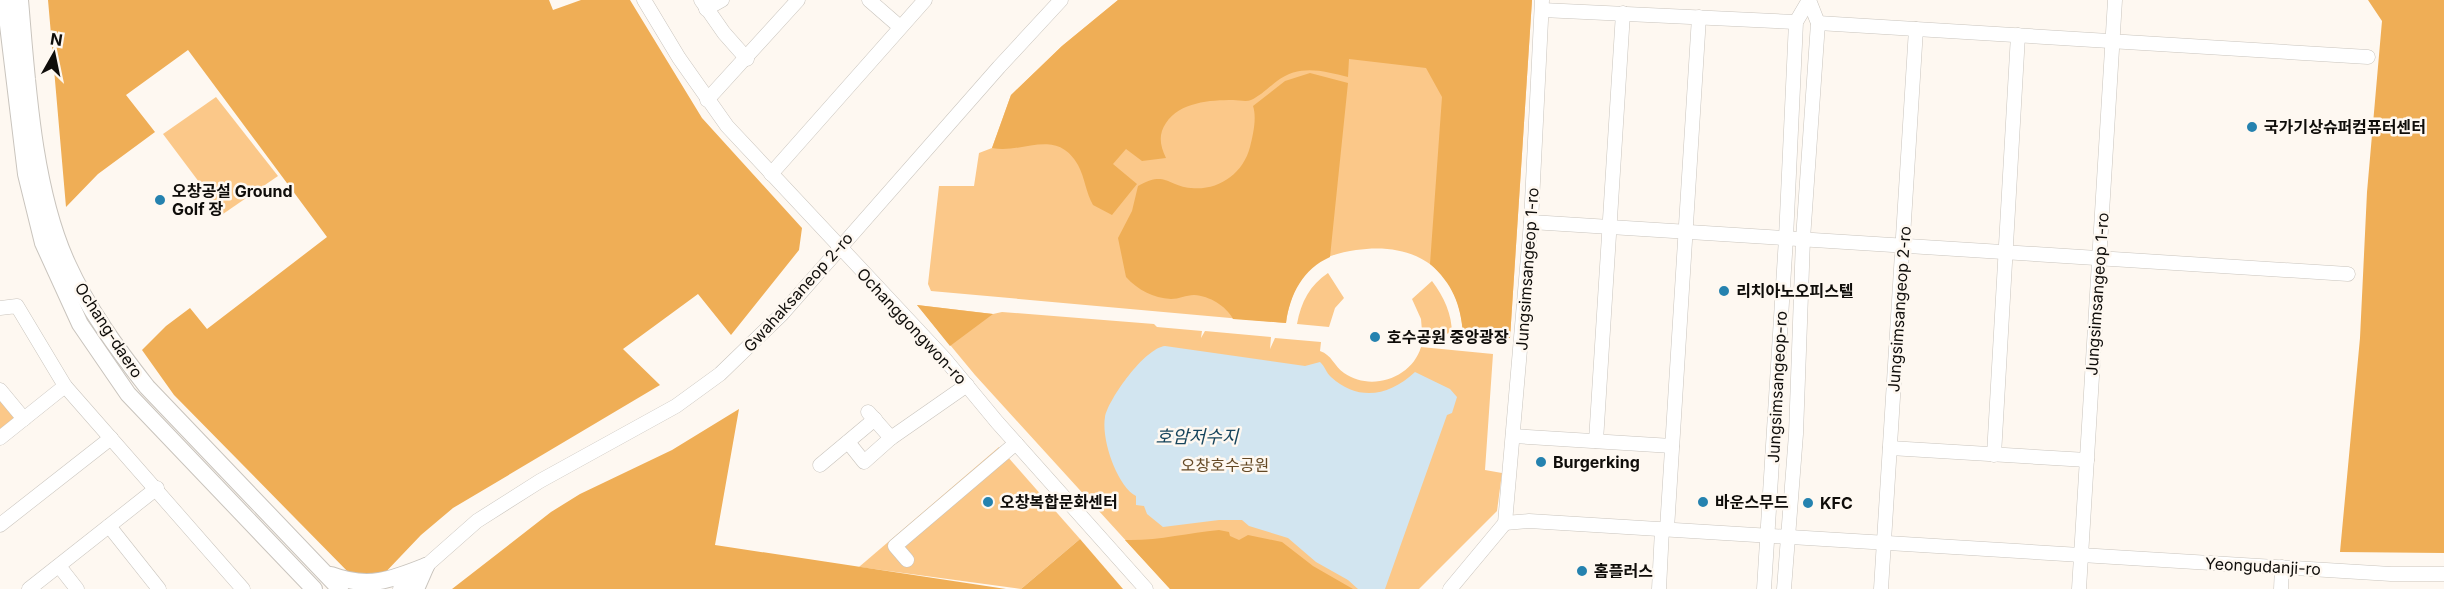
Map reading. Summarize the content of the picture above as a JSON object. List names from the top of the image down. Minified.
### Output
{"streets":{"main road":["Ochang-daero"],"street":["Jungsimsangeop 1-ro","Gwahaksaneop 2-ro","Jungsimsangeop 2-ro","Ochanggongwon-ro","Jungsimsangeop-ro","Yeongudanji-ro"]},"crossings":[["Jungsimsangeop 1-ro","Yeongudanji-ro"],["Gwahaksaneop 2-ro","Ochanggongwon-ro"]],"water":["호암저수지"],"parks":["오창호수공원"],"places":["국가기상슈퍼컴퓨터센터","오창공설 Ground Golf 장","리치아노오피스텔","호수공원 중앙광장","Burgerking","오창복합문화센터","바운스무드","KFC","홈플러스"],"north":"top"}
